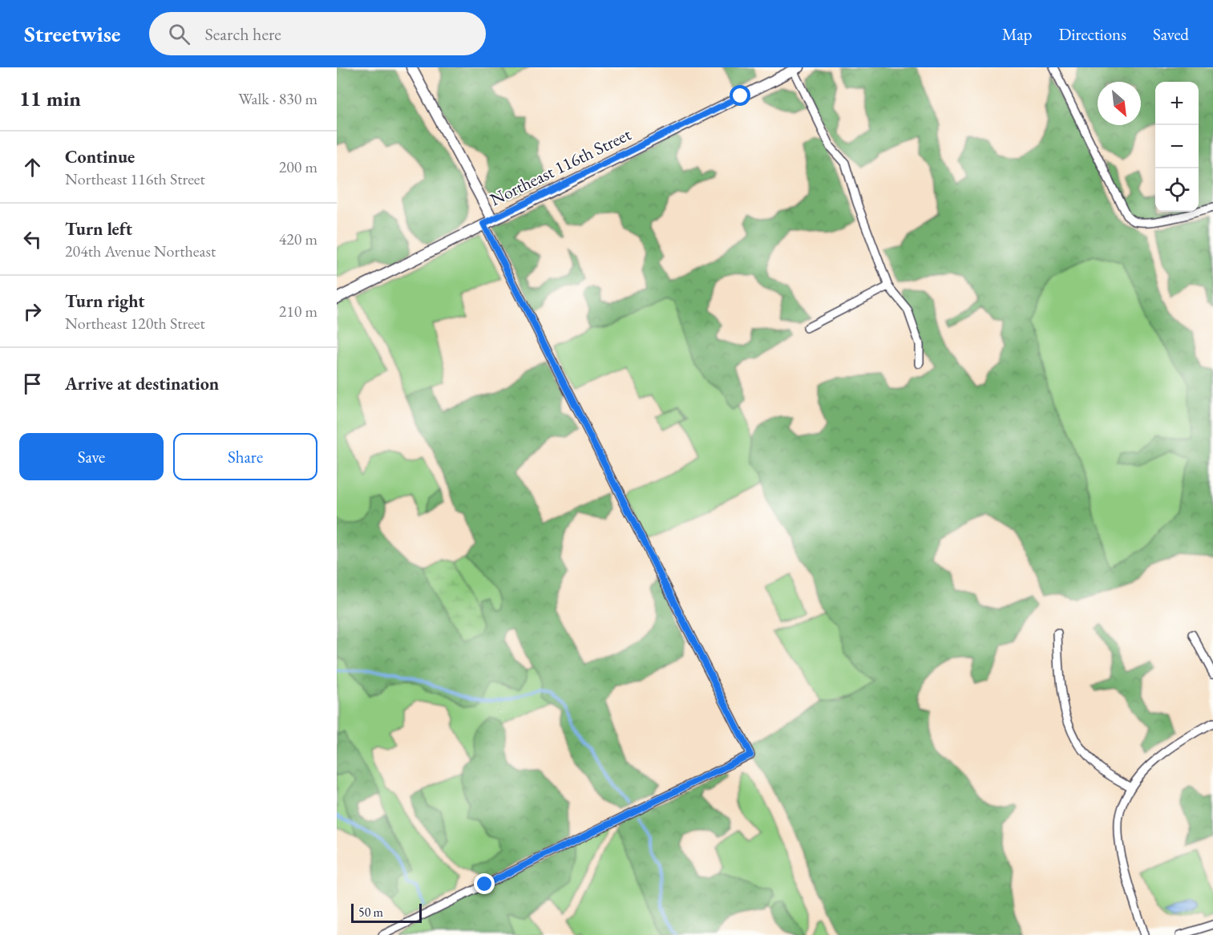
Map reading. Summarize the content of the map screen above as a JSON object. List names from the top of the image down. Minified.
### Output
{"streets":{"street":["Northeast 116th Street"]},"scale_bar":"50 m","north":"bottom right","page":{"header":"Streetwise","search":"Search here","nav":["Map","Directions","Saved"],"heading":["11 min","Walk · 830 m"],"map_buttons":["+","−"],"list":[["Continue","Northeast 116th Street","200 m"],["Turn left","204th Avenue Northeast","420 m"],["Turn right","Northeast 120th Street","210 m"],"Arrive at destination"],"buttons":["Save","Share"],"scale":"50 m"}}
